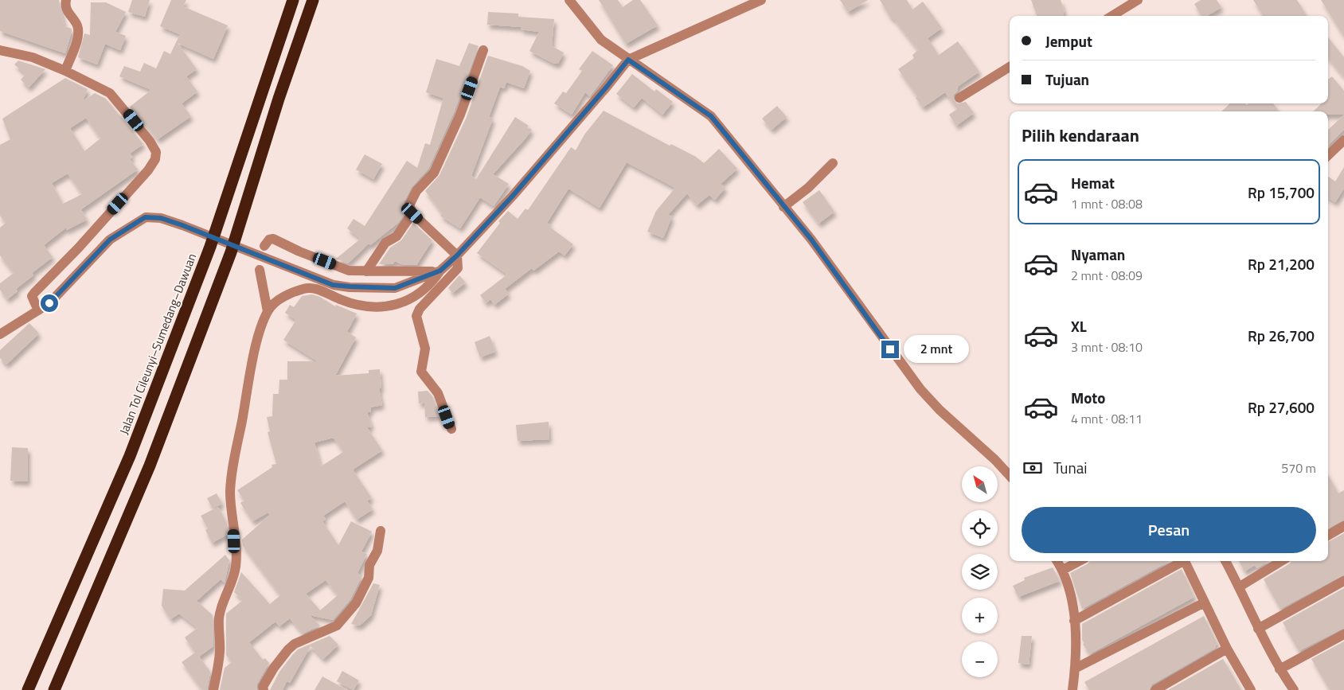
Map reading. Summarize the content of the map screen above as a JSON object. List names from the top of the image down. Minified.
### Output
{"streets":{"highway":["Jalan Tol Cileunyi–Sumedang–Dawuan"]},"north":"top left","page":{"banner":["Jemput","Tujuan"],"heading":"Pilih kendaraan","list":[{"name":"Hemat","note":"1 mnt · 08:08","value":"Rp 15,700"},{"name":"Nyaman","note":"2 mnt · 08:09","value":"Rp 21,200"},{"name":"XL","note":"3 mnt · 08:10","value":"Rp 26,700"},{"name":"Moto","note":"4 mnt · 08:11","value":"Rp 27,600"}],"bubble":"2 mnt","pay":["Tunai","570 m"],"map_buttons":["+","−"],"buttons":"Pesan"}}
